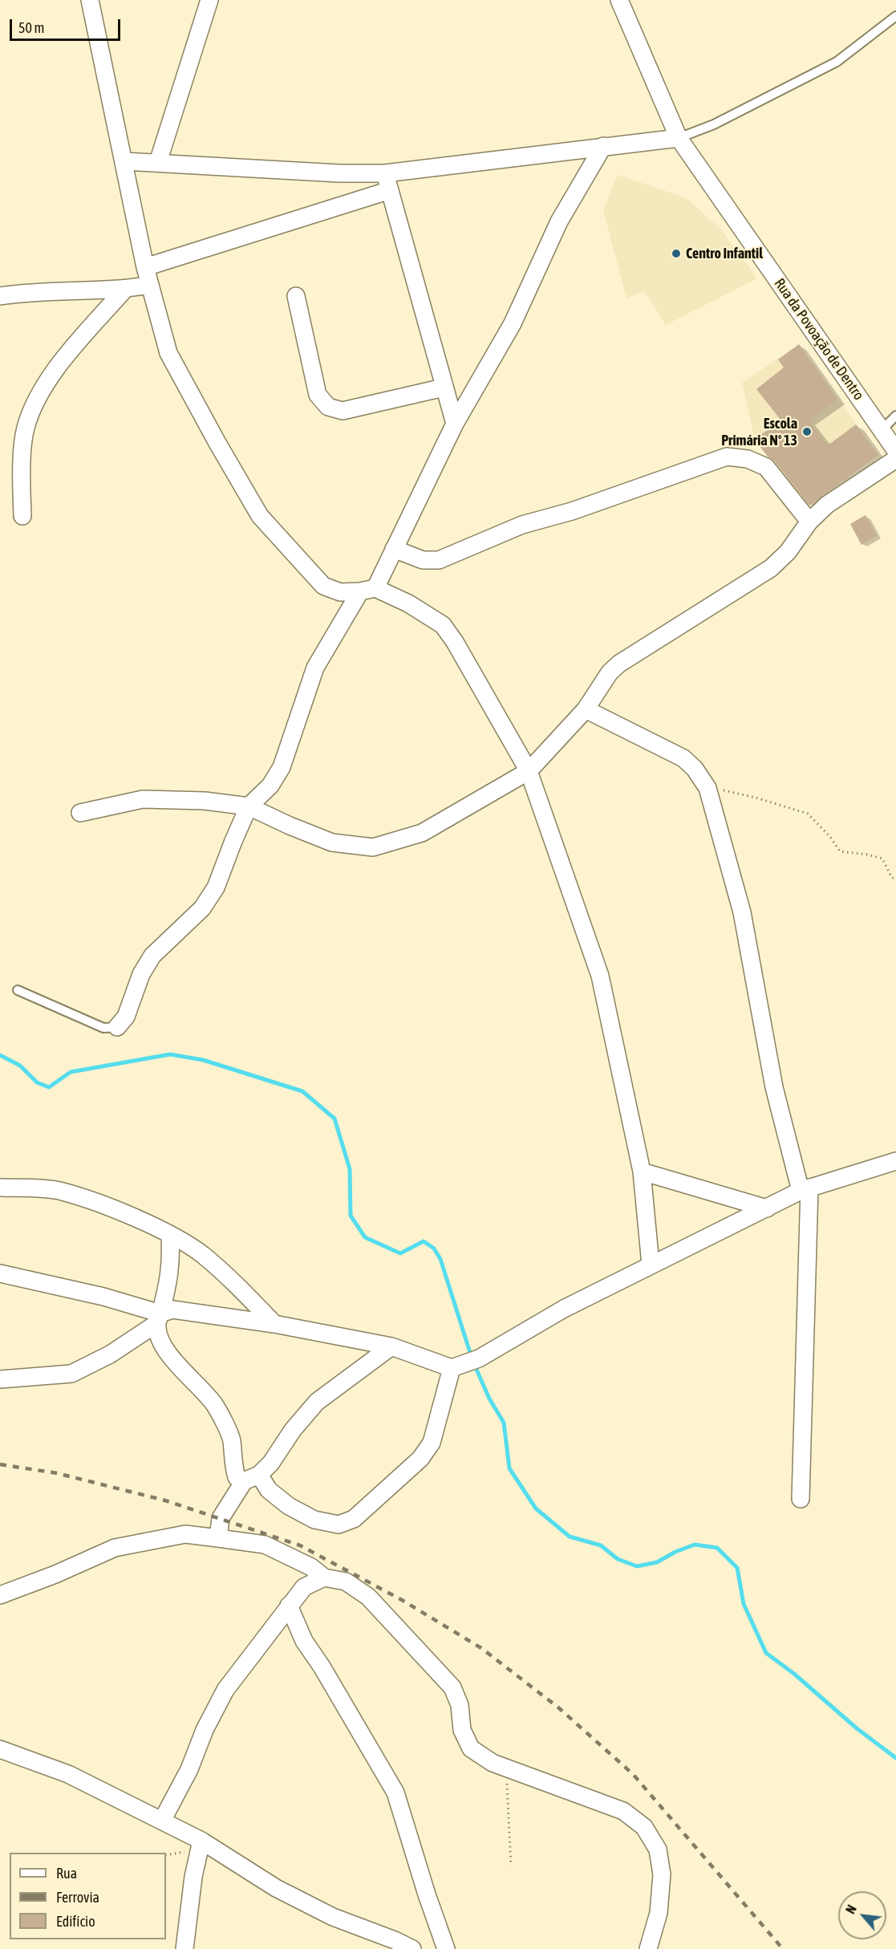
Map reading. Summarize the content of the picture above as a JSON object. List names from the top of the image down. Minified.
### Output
{"streets":{"street":["Rua da Povoação de Dentro"]},"places":["Centro Infantil","Escola Primária Nº 13"],"legend":["Rua","Ferrovia","Edifício"],"scale_bar":"50 m","north":"top left"}
